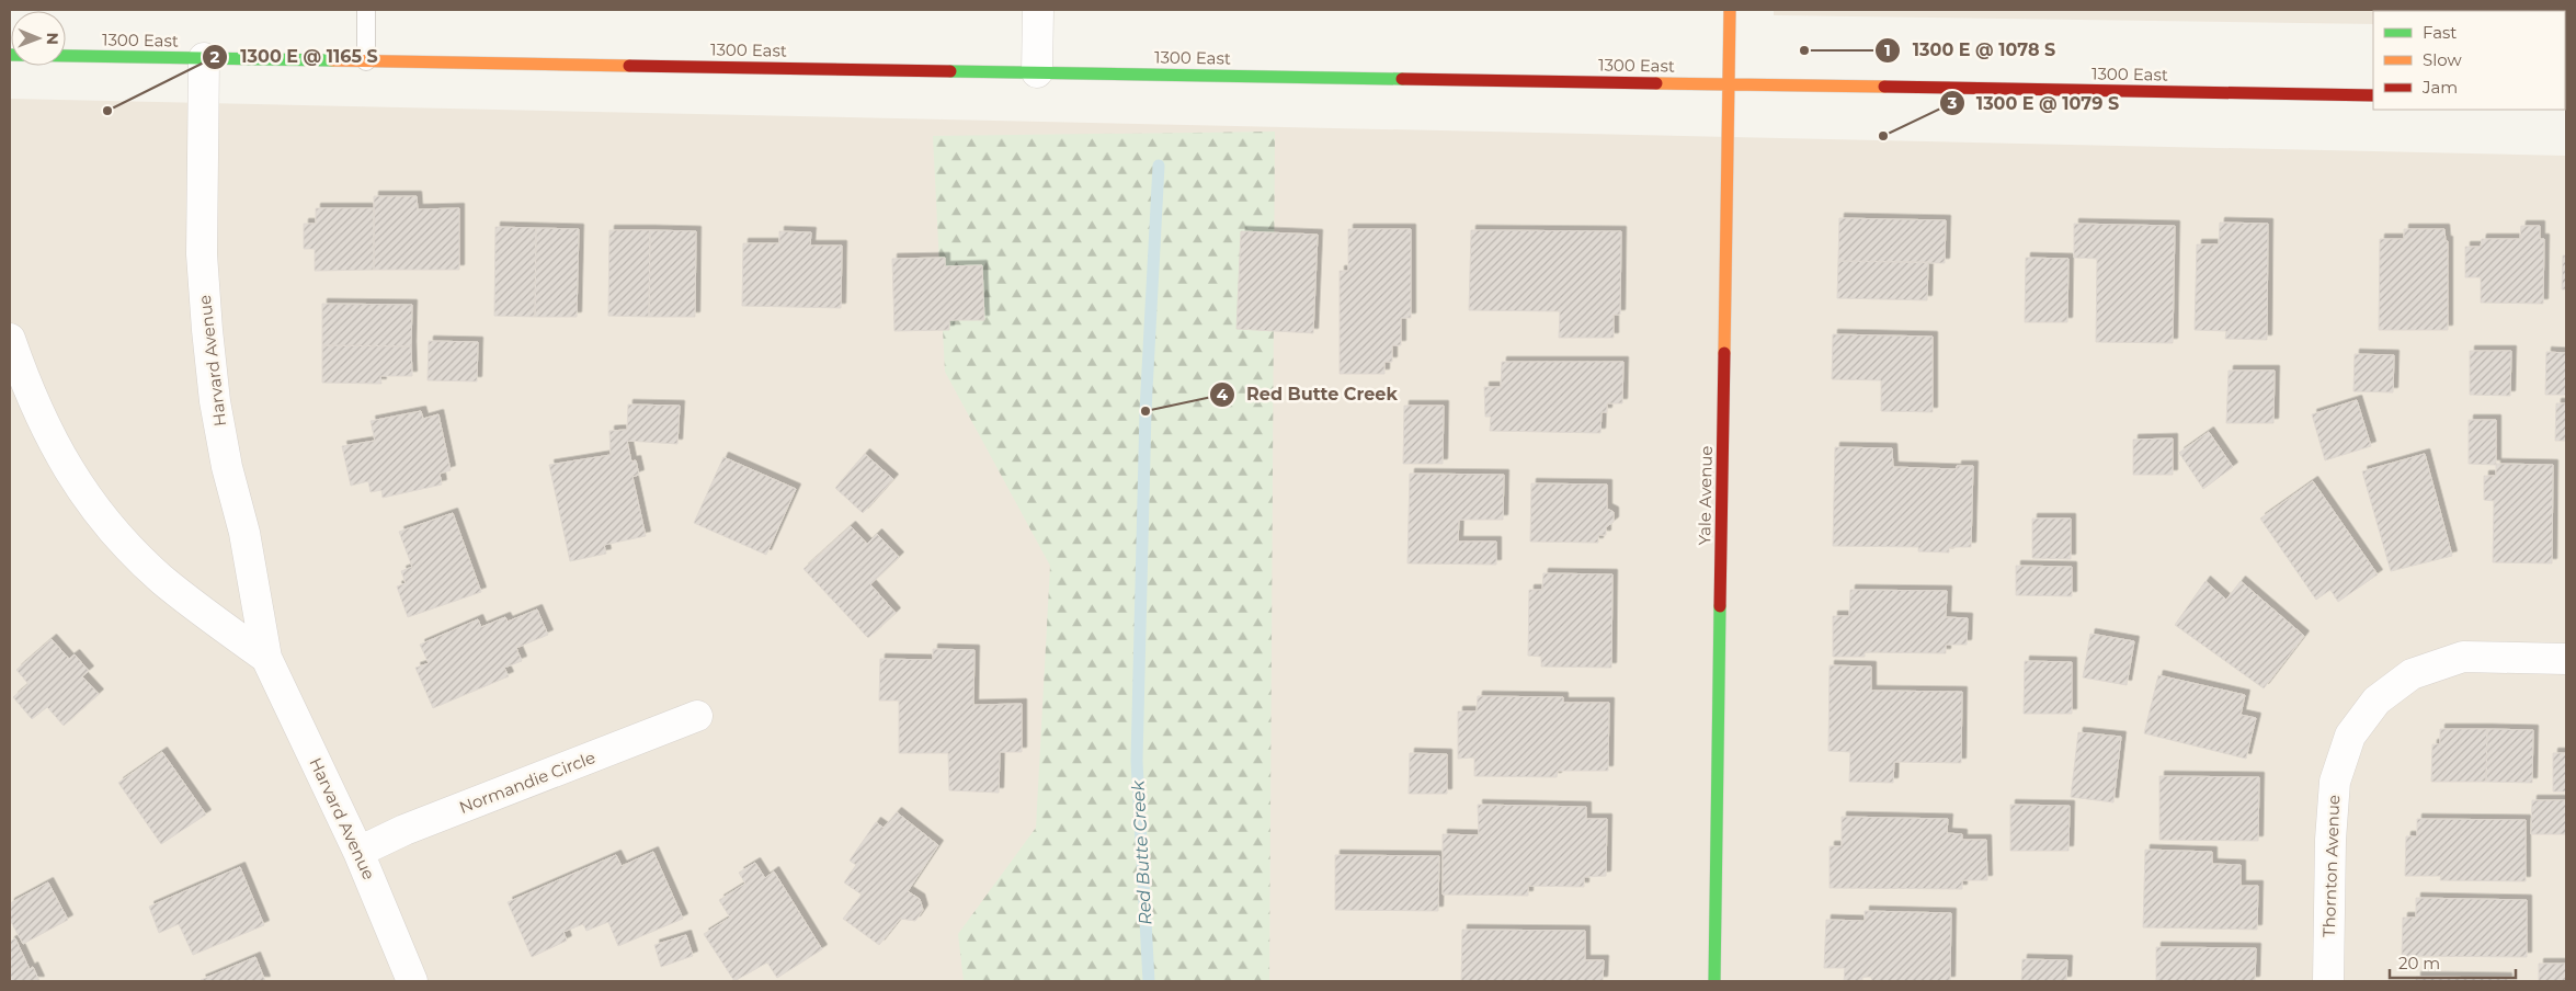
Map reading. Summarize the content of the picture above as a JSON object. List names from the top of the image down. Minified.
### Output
{"streets":{"main road":["1300 East","Yale Avenue"],"street":["Harvard Avenue","Normandie Circle","Thornton Avenue"]},"crossings":[["1300 East","Harvard Avenue"],["1300 East","Yale Avenue"],["Harvard Avenue","Normandie Circle"]],"water":["Red Butte Creek"],"places":["1300 E @ 1078 S","1300 E @ 1165 S","1300 E @ 1079 S","Red Butte Creek"],"legend":["Fast","Slow","Jam"],"scale_bar":"20 m","north":"right"}
